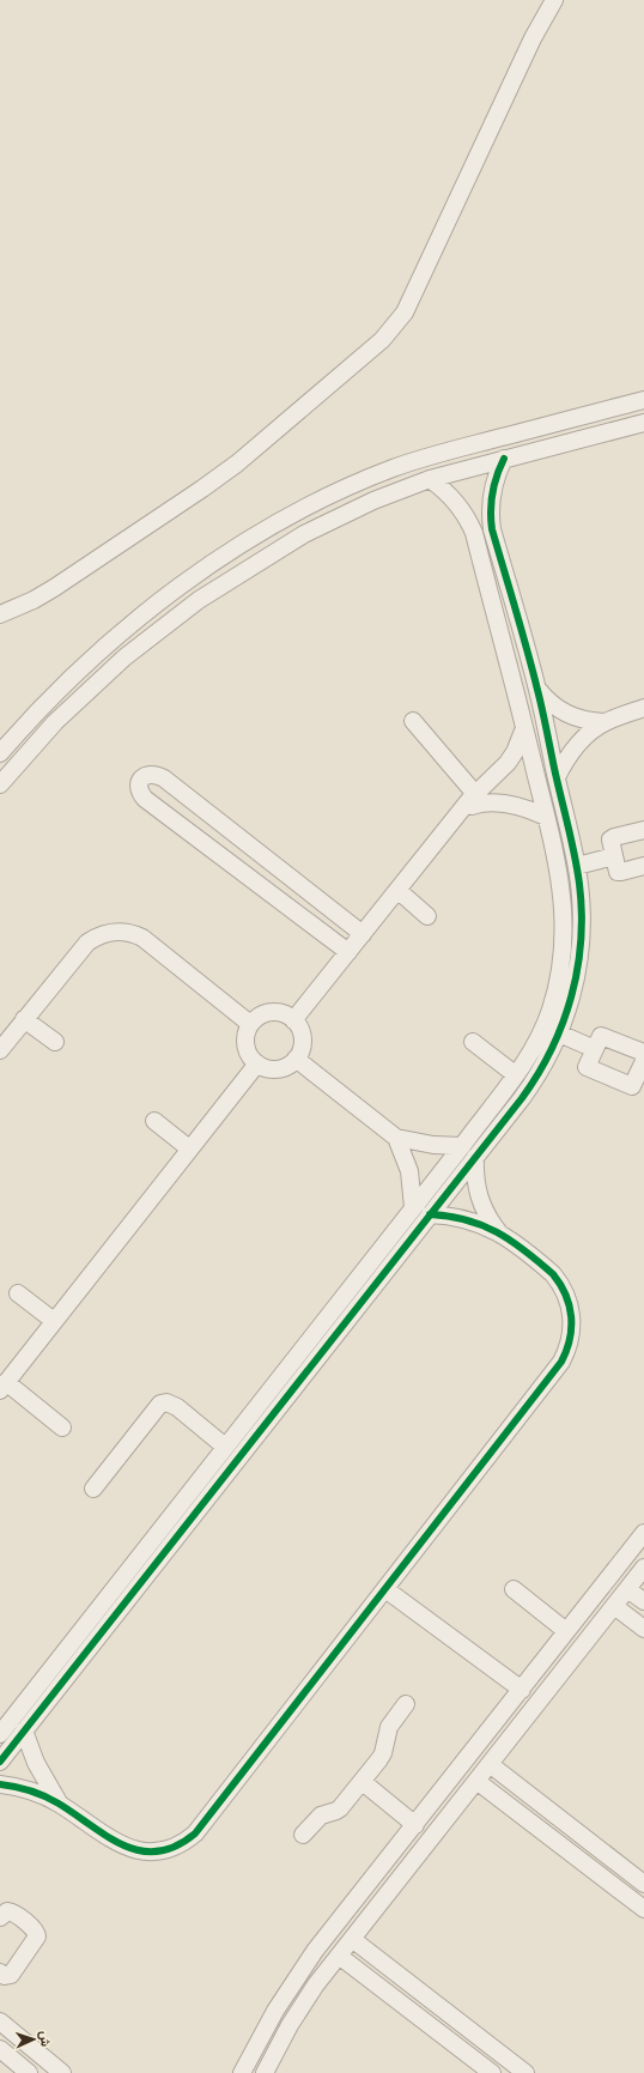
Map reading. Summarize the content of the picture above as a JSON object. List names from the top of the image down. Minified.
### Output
{"north":"right"}
